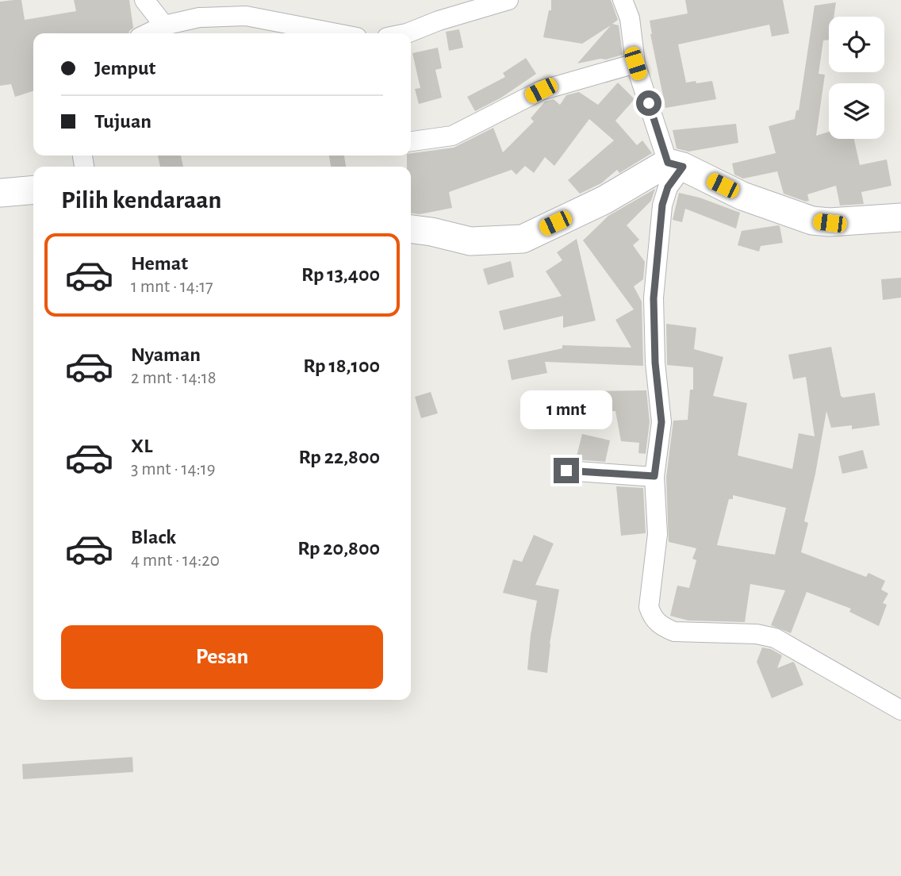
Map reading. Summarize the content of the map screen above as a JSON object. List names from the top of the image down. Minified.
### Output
{"page":{"banner":["Jemput","Tujuan"],"heading":"Pilih kendaraan","list":[{"name":"Hemat","note":"1 mnt · 14:17","value":"Rp 13,400"},{"name":"Nyaman","note":"2 mnt · 14:18","value":"Rp 18,100"},{"name":"XL","note":"3 mnt · 14:19","value":"Rp 22,800"},{"name":"Black","note":"4 mnt · 14:20","value":"Rp 20,800"}],"bubble":"1 mnt","buttons":"Pesan"}}
